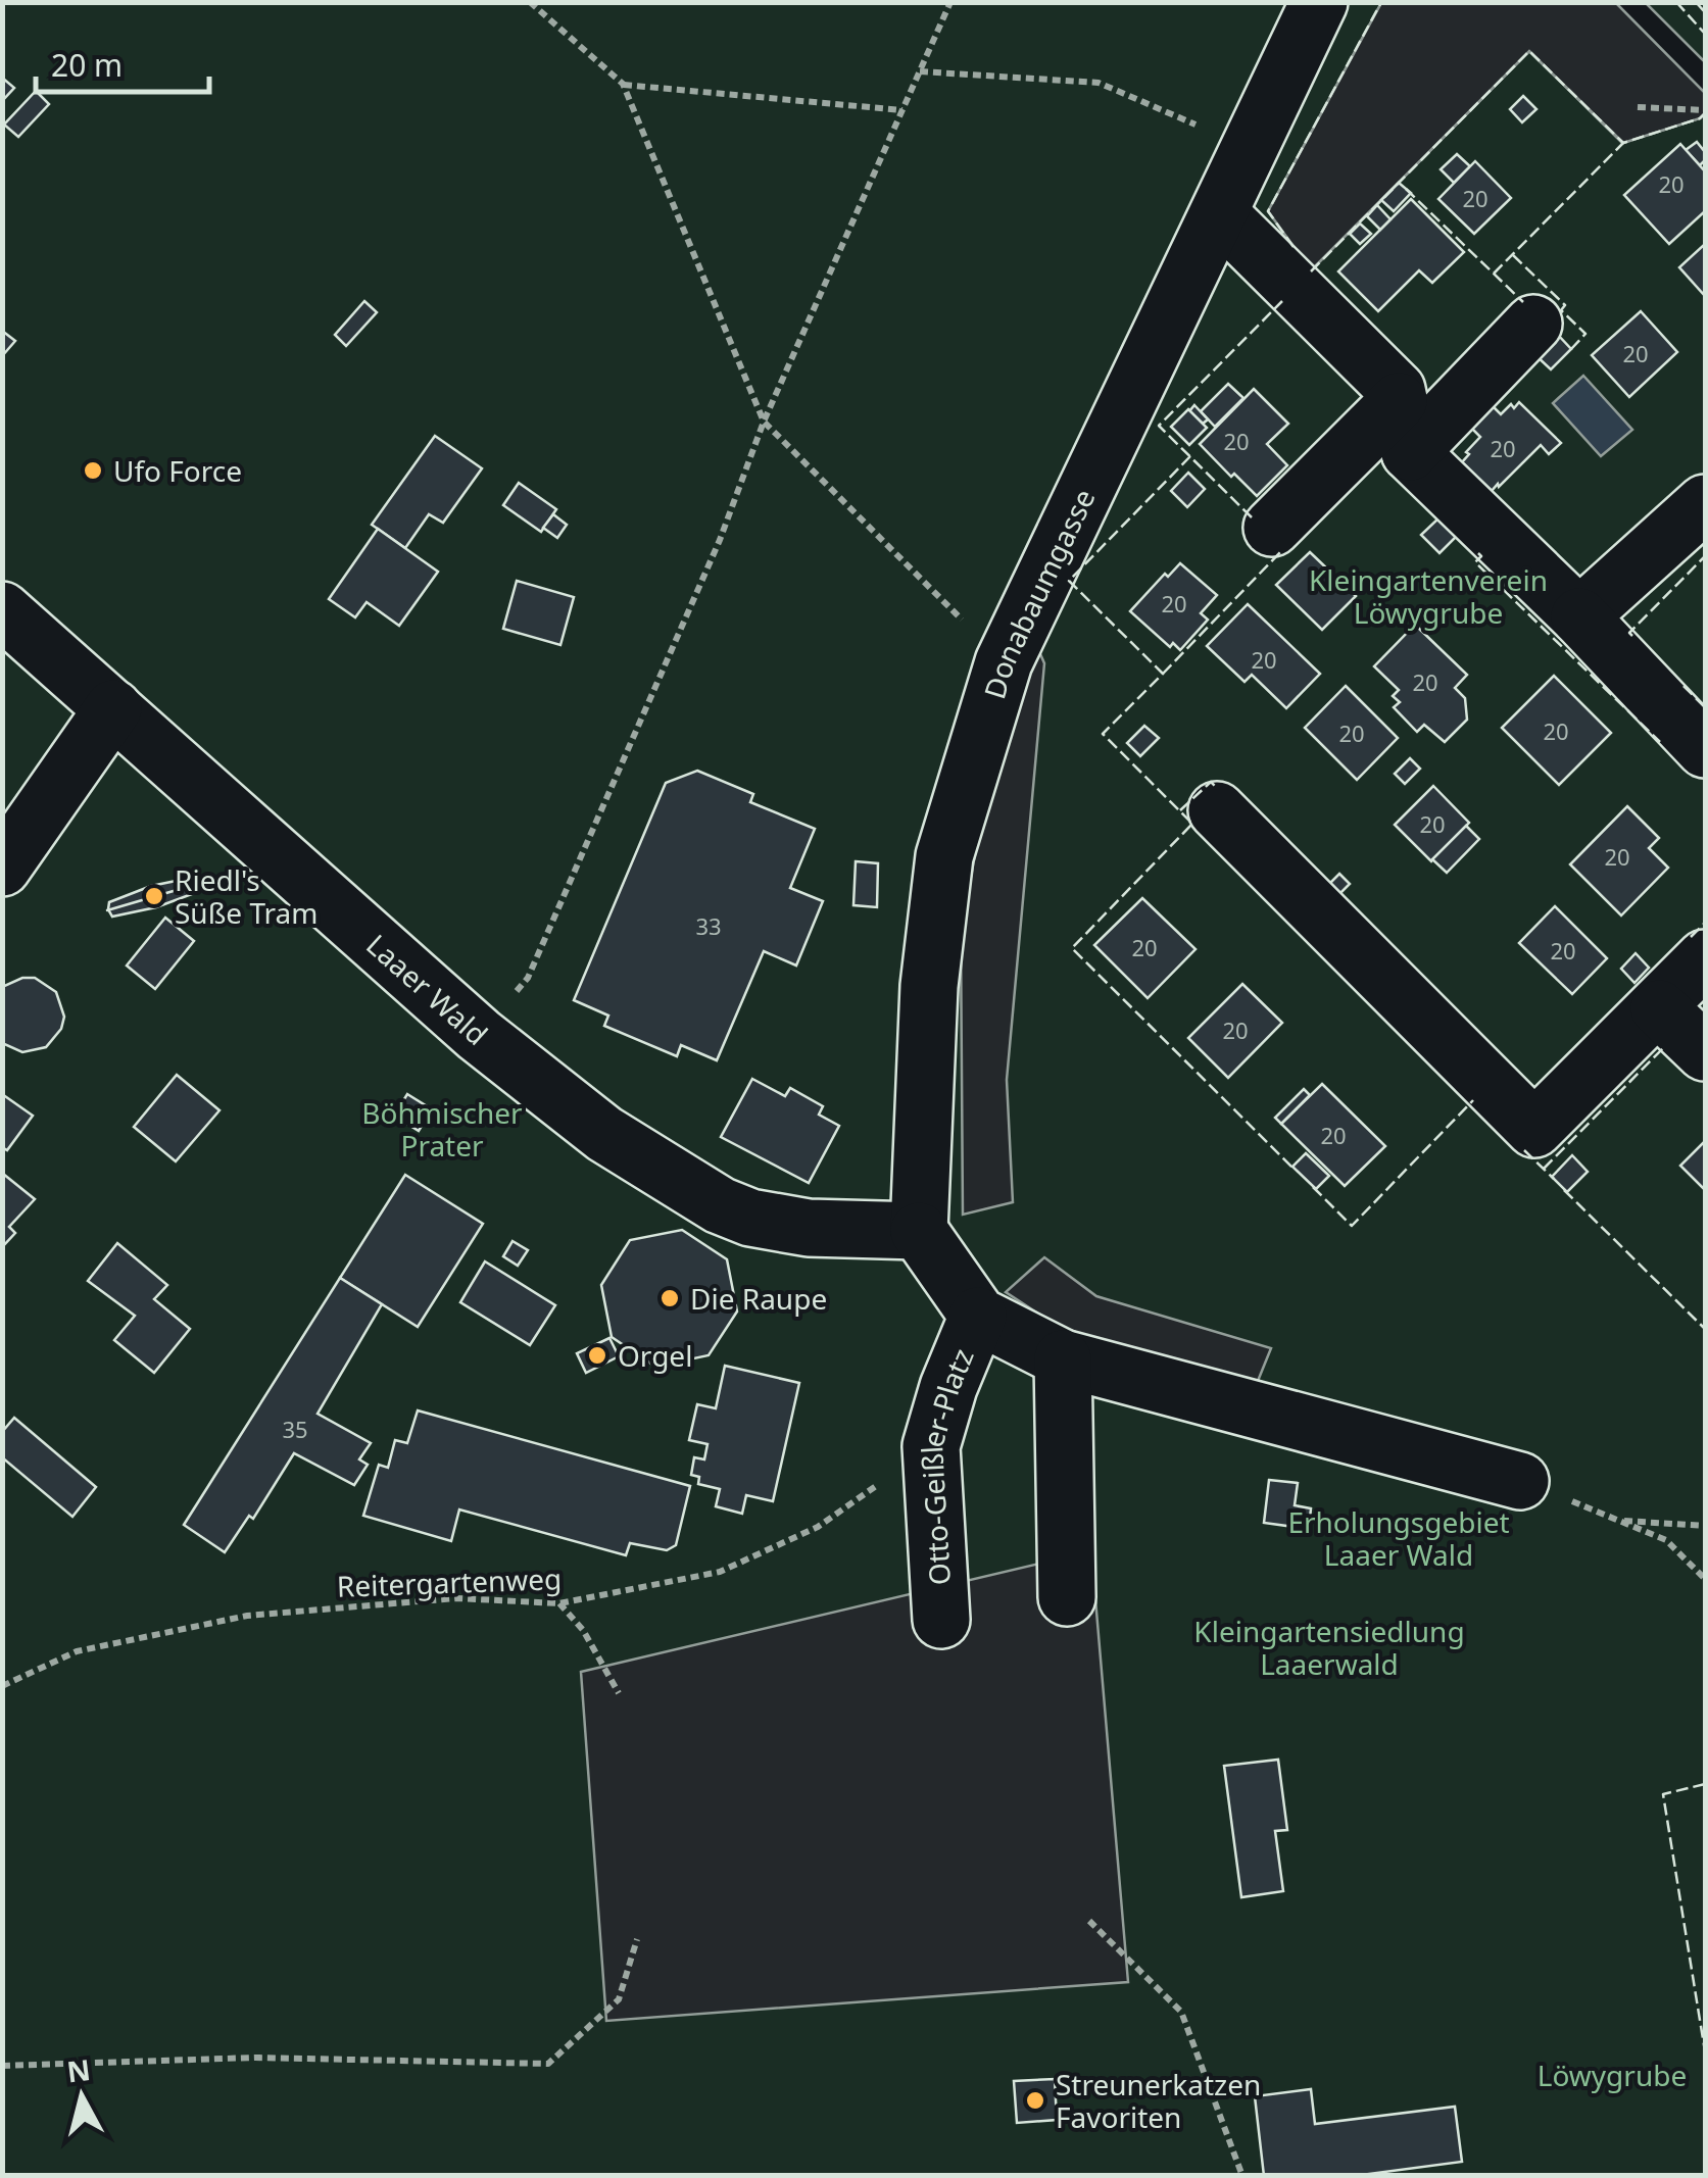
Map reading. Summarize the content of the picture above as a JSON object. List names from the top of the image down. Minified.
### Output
{"streets":{"street":["Donabaumgasse","Laaer Wald","Otto-Geißler-Platz"],"path":["Reitergartenweg"]},"crossings":[["Donabaumgasse","Laaer Wald"],["Donabaumgasse","Otto-Geißler-Platz"],["Laaer Wald","Otto-Geißler-Platz"],["Otto-Geißler-Platz","Reitergartenweg"]],"parks":["Kleingartenverein Löwygrube","Böhmischer Prater","Erholungsgebiet Laaer Wald","Kleingartensiedlung Laaerwald","Löwygrube"],"places":["Ufo Force","Riedl's Süße Tram","Die Raupe","Orgel","Streunerkatzen Favoriten"],"house_numbers":["20","20","20","20","20","20","20","20","20","20","20","20","33","20","20","20","20","35"],"scale_bar":"20 m","north":"top"}
